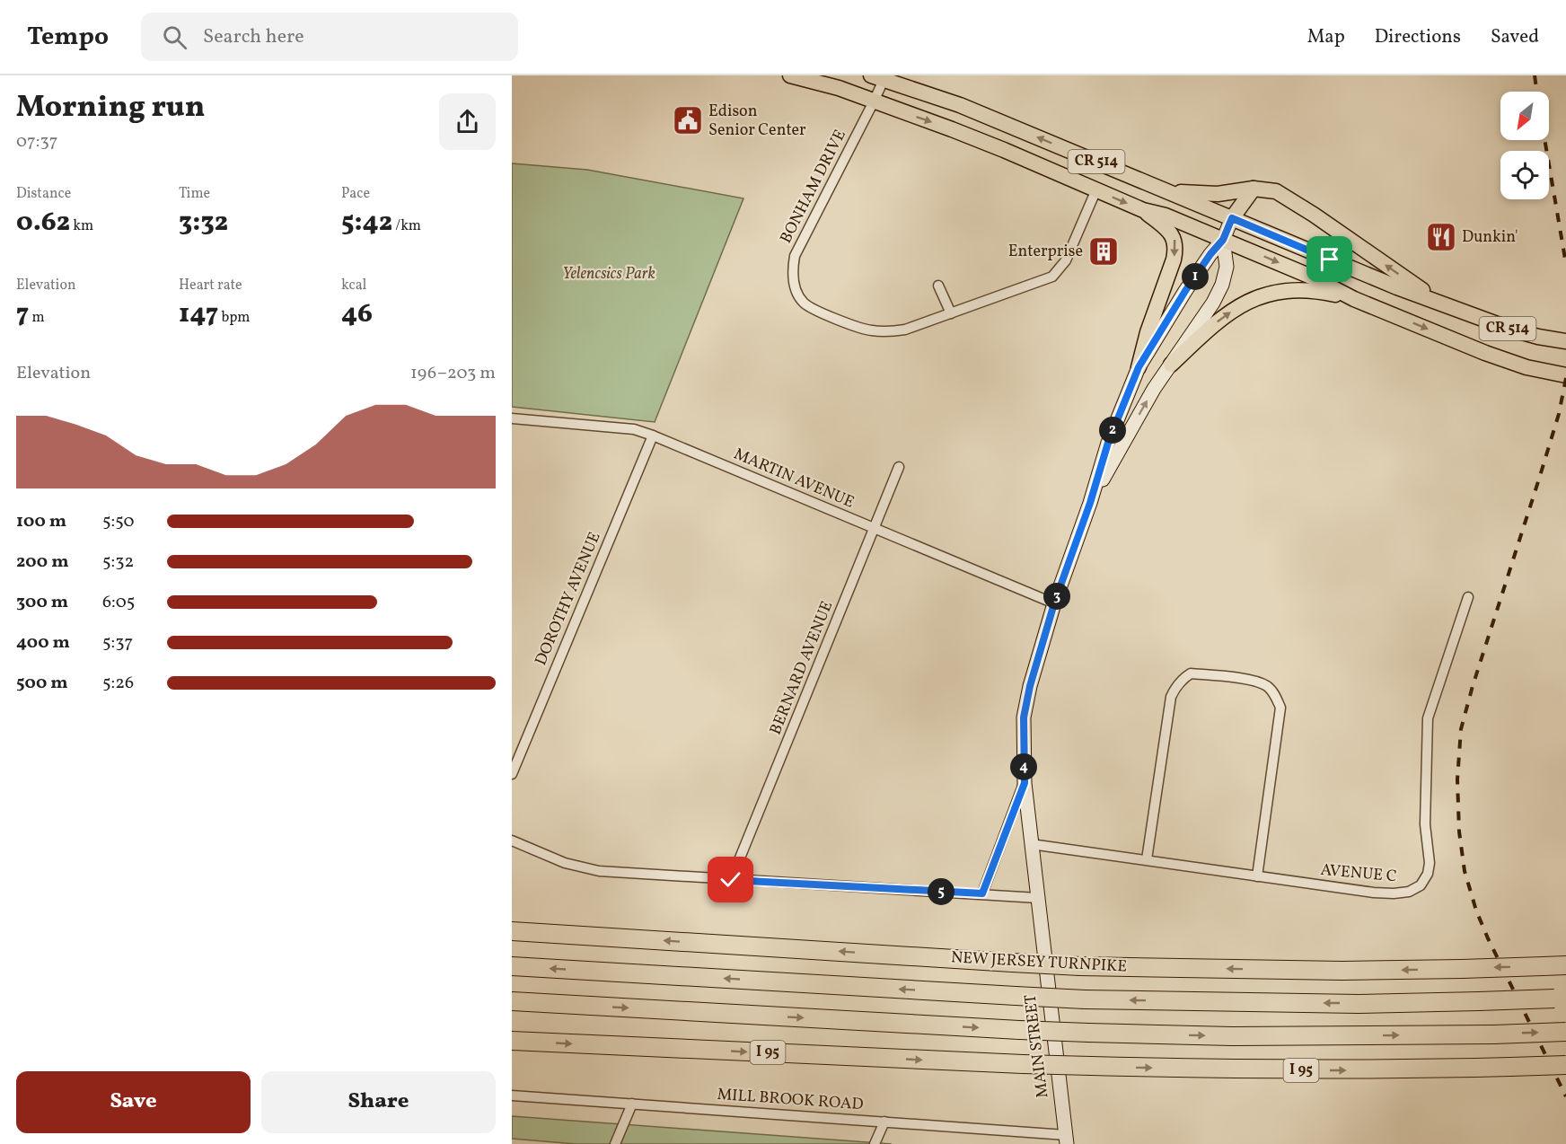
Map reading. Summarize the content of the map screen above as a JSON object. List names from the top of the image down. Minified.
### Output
{"streets":{"highway":["NEW JERSEY TURNPIKE","I 95"],"main road":["CR 514","MAIN STREET"],"street":["BONHAM DRIVE","MARTIN AVENUE","DOROTHY AVENUE","BERNARD AVENUE","AVENUE C","MILL BROOK ROAD"]},"crossings":[["CR 514","BONHAM DRIVE"],["CR 514","MAIN STREET"],["MARTIN AVENUE","DOROTHY AVENUE"],["MARTIN AVENUE","BERNARD AVENUE"],["MARTIN AVENUE","MAIN STREET"],["AVENUE C","MAIN STREET"],["MAIN STREET","MILL BROOK ROAD"]],"parks":["Yelencsics Park"],"places":{"public building":["Edison Senior Center"],"restaurant":["Dunkin'"],"building":["Enterprise"]},"north":"bottom left","page":{"header":"Tempo","search":"Search here","nav":["Map","Directions","Saved"],"heading":["Morning run","07:37"],"stats":[["Distance","0.62 km"],["Time","3:32"],["Pace","5:42 /km"],["Elevation","7 m"],["Heart rate","147 bpm"],["kcal","46"]],"pins":["1","2","3","4","5"],"chart":["Elevation","196–203 m"],"list":[{"name":"100 m","note":"5:50"},{"name":"200 m","note":"5:32"},{"name":"300 m","note":"6:05"},{"name":"400 m","note":"5:37"},{"name":"500 m","note":"5:26"}],"buttons":["Save","Share"]}}
